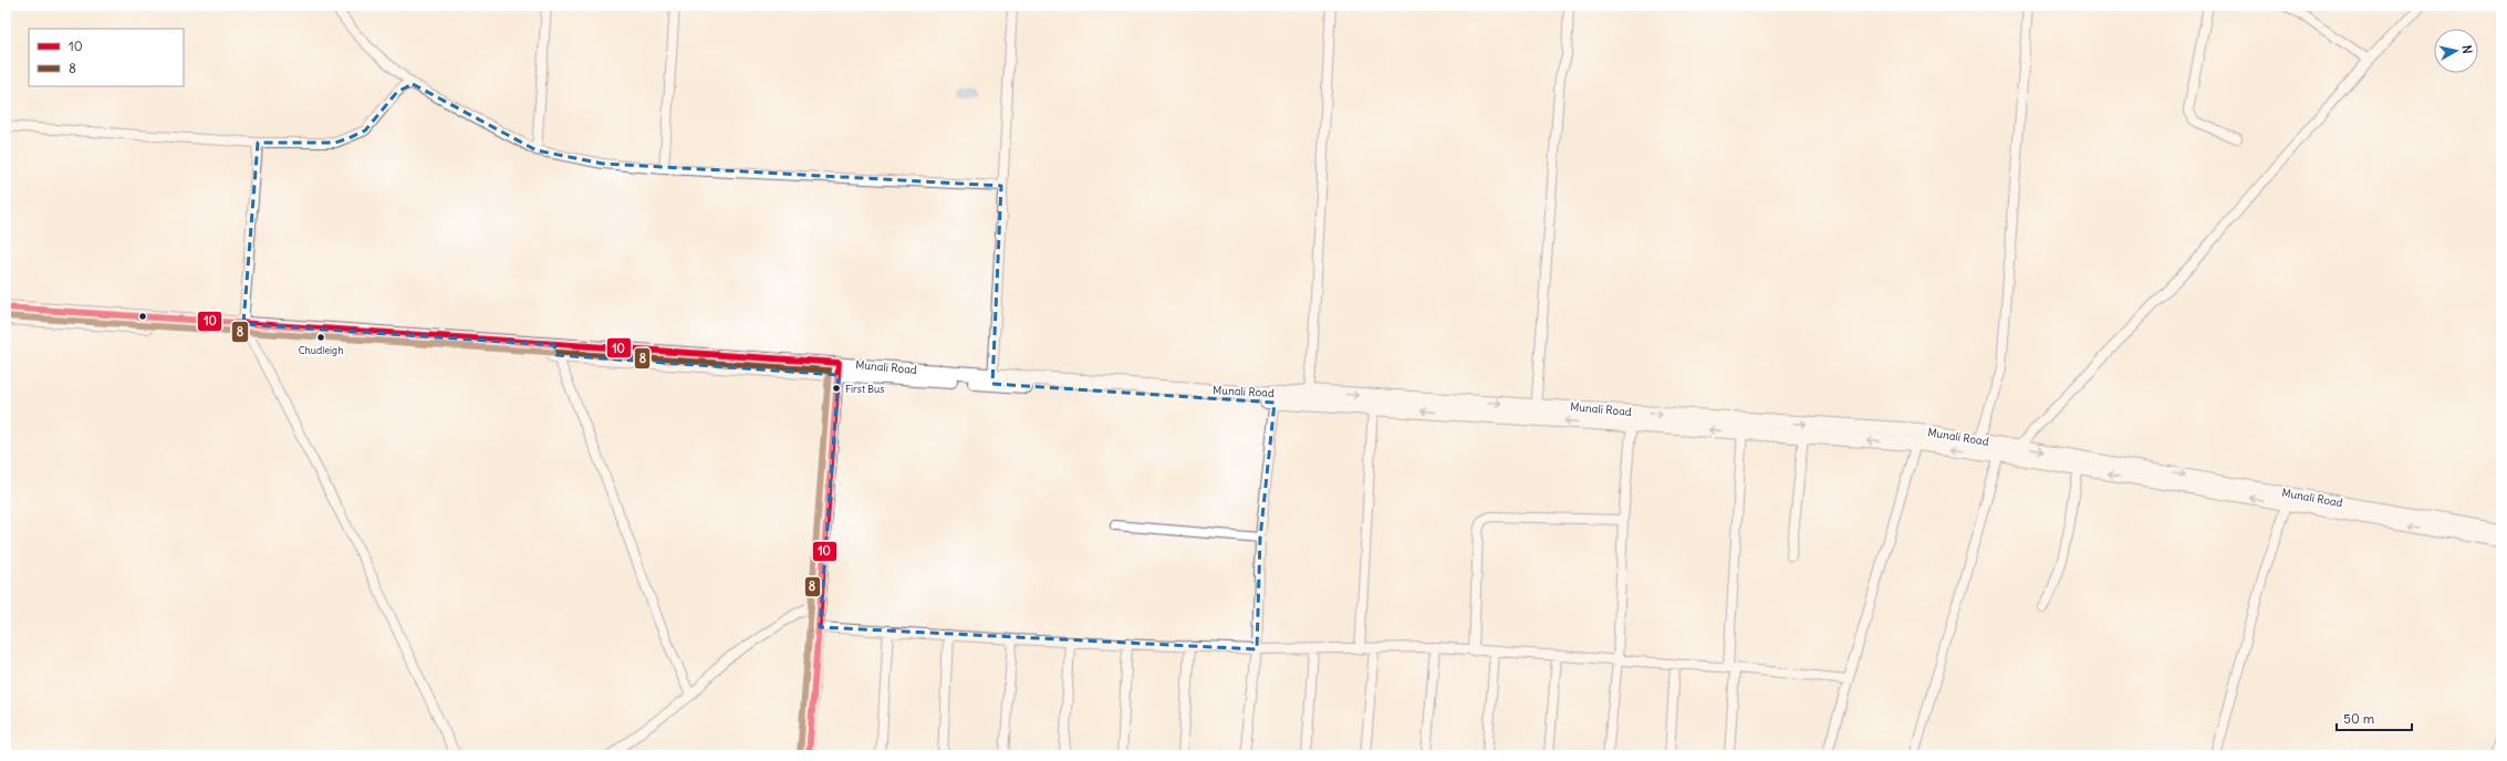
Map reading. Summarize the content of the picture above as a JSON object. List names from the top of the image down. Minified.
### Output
{"streets":{"main road":["Munali Road"]},"places":["Chudleigh","First Bus"],"lines":["transit line 10","transit line 8"],"legend":["10","8"],"scale_bar":"50 m","north":"right"}
